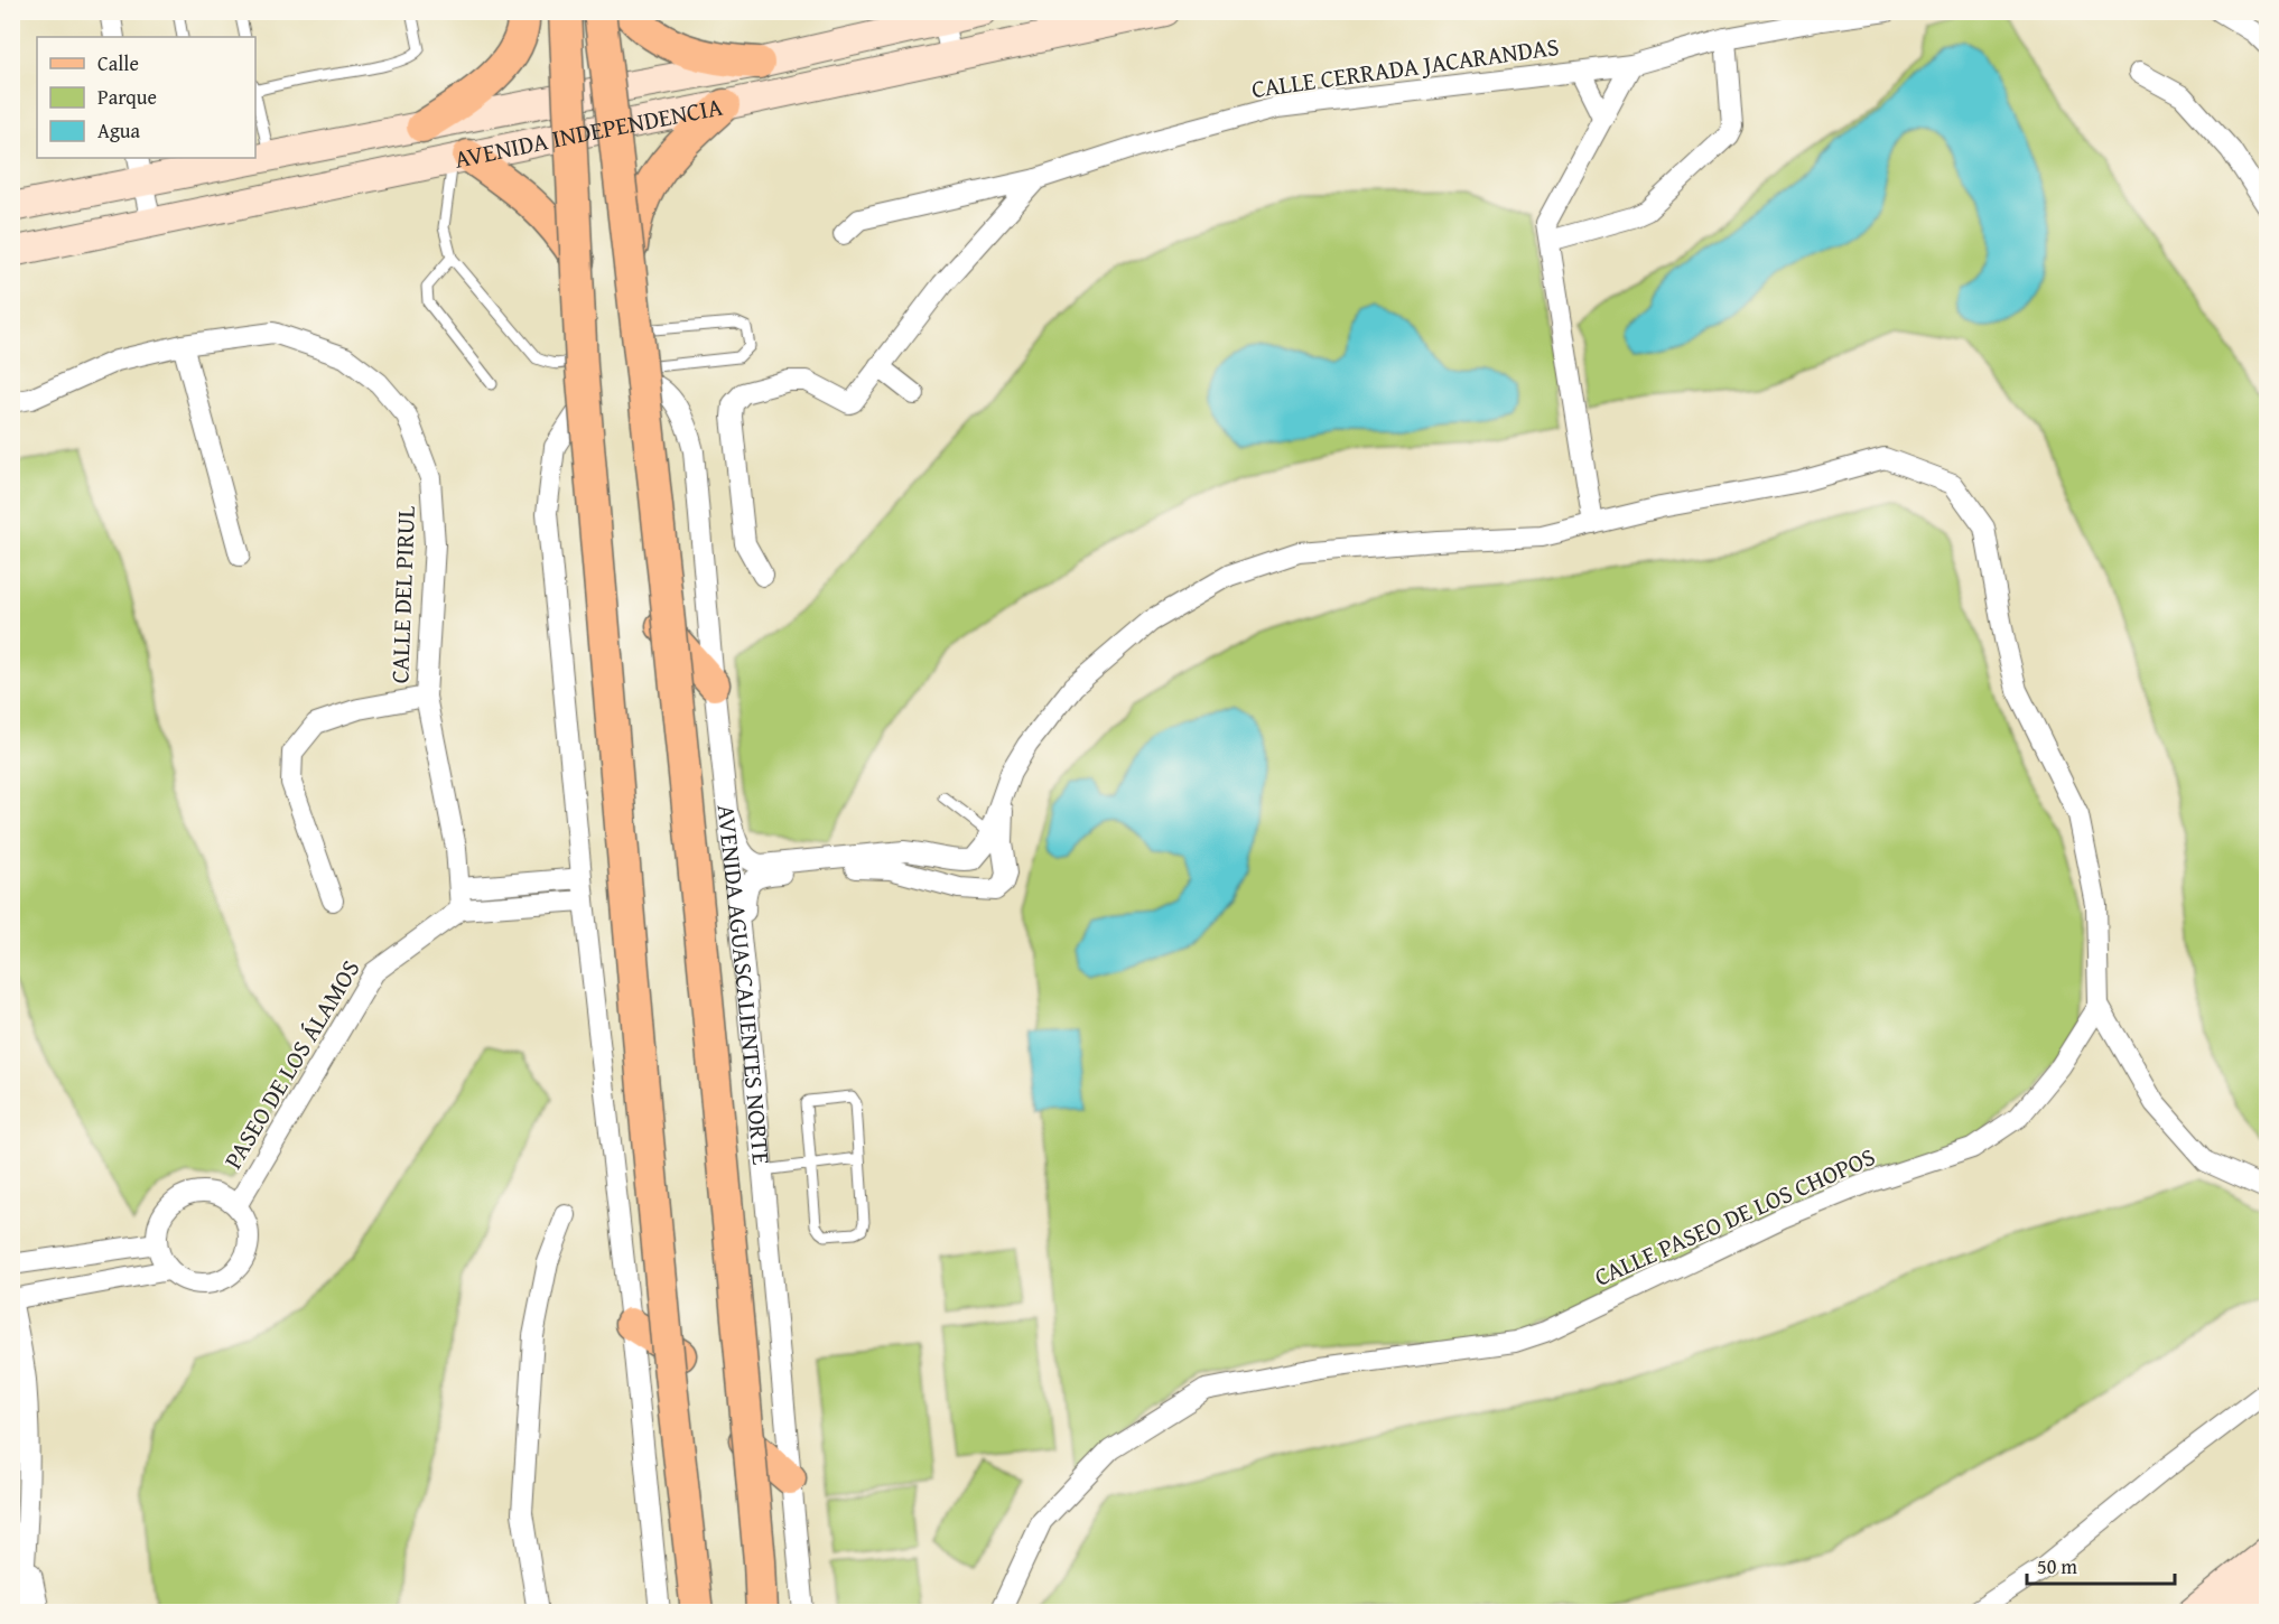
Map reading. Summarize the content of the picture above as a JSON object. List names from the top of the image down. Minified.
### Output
{"streets":{"main road":["AVENIDA INDEPENDENCIA","AVENIDA AGUASCALIENTES NORTE"],"street":["CALLE CERRADA JACARANDAS","CALLE DEL PIRUL","PASEO DE LOS ÁLAMOS","CALLE PASEO DE LOS CHOPOS"]},"crossings":[["AVENIDA INDEPENDENCIA","AVENIDA AGUASCALIENTES NORTE"],["CALLE DEL PIRUL","PASEO DE LOS ÁLAMOS"]],"legend":["Calle","Parque","Agua"],"scale_bar":"50 m"}
